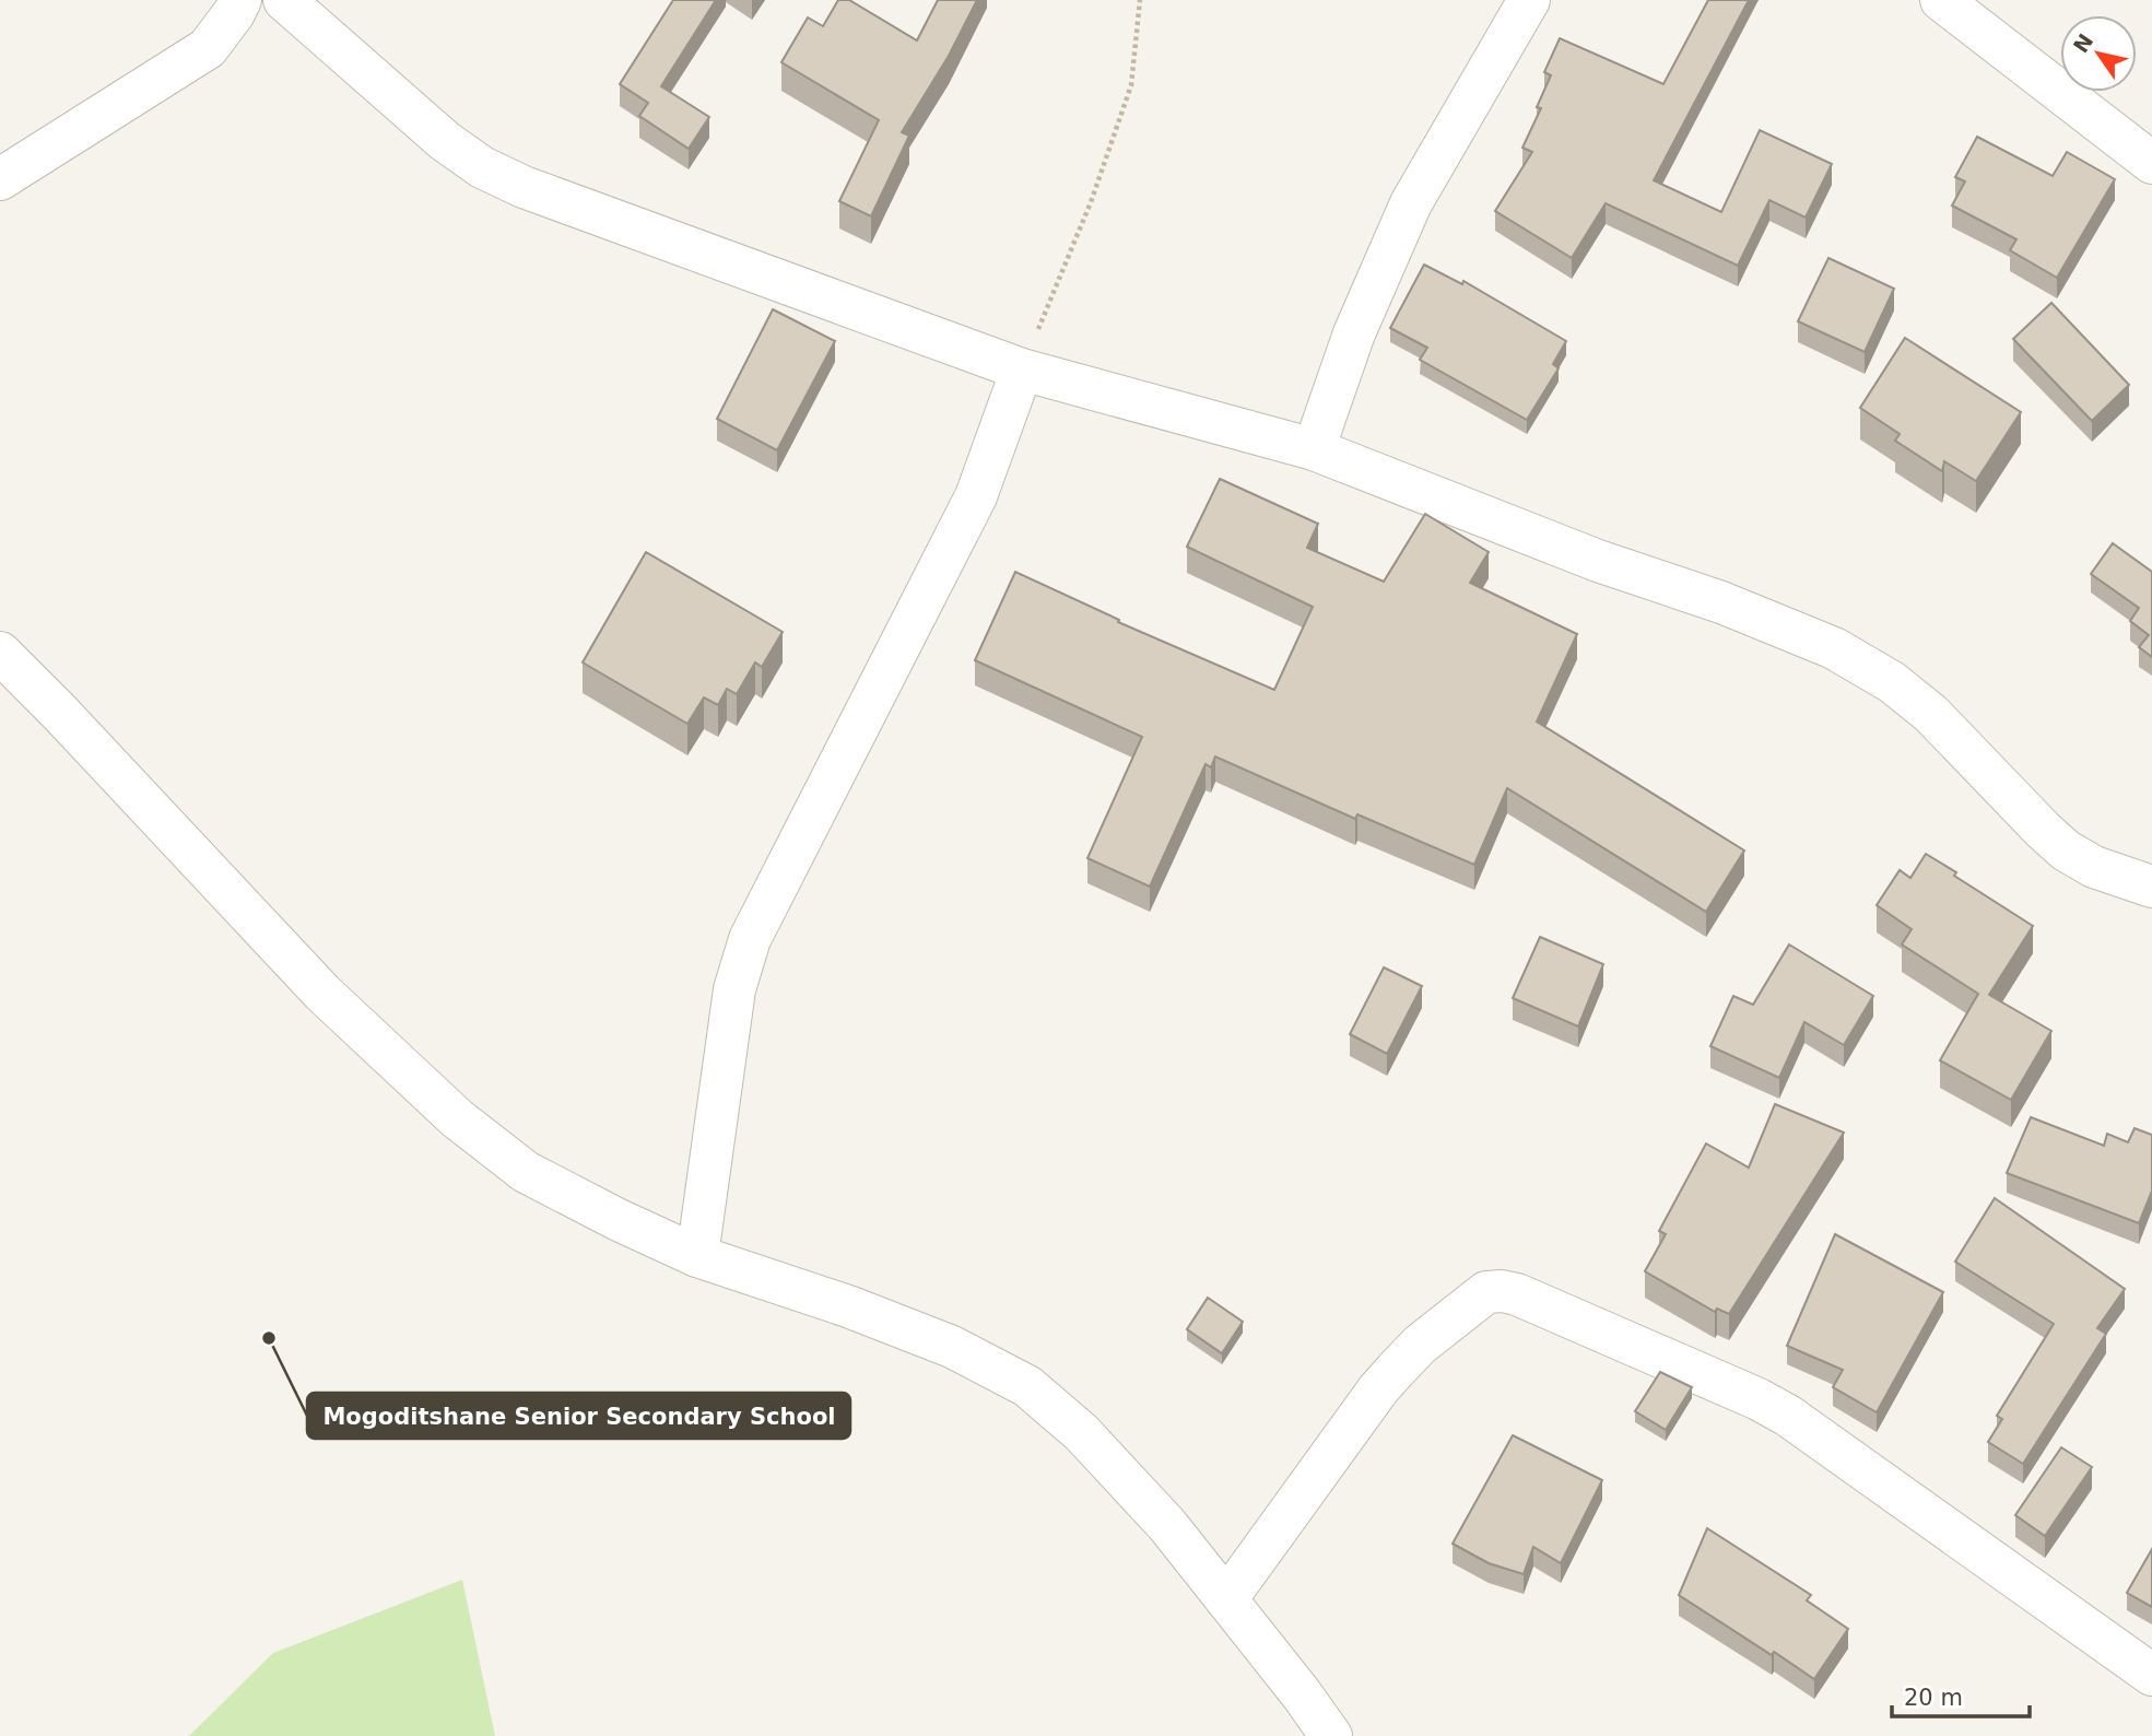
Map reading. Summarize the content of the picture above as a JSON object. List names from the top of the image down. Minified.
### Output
{"places":["Mogoditshane Senior Secondary School"],"scale_bar":"20 m","north":"top left"}
